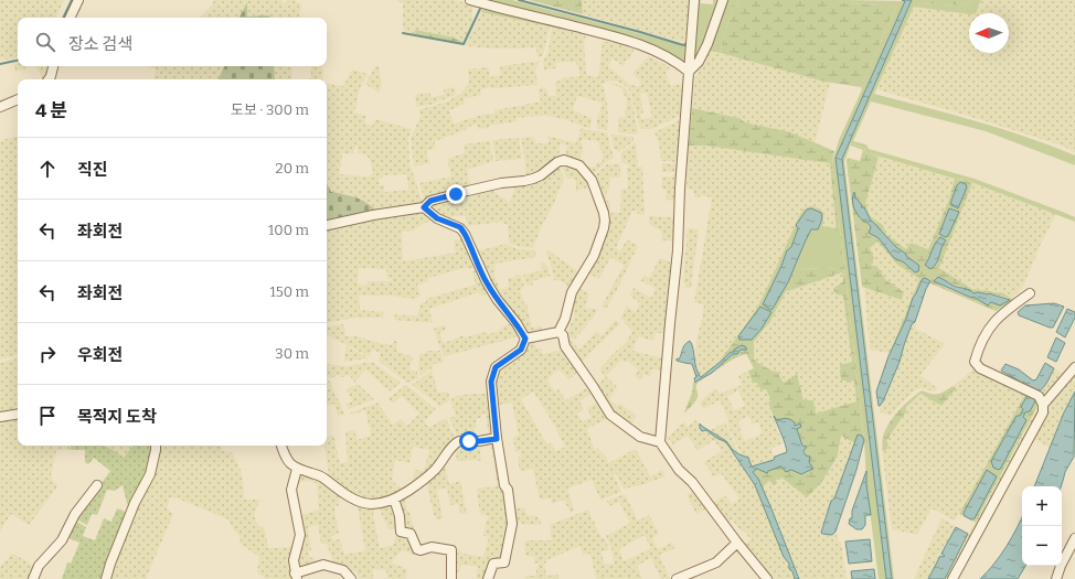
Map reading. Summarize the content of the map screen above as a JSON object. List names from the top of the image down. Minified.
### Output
{"north":"left","page":{"search":"장소 검색","heading":["4 분","도보 · 300 m"],"list":[["직진","20 m"],["좌회전","100 m"],["좌회전","150 m"],["우회전","30 m"],"목적지 도착"],"map_buttons":["+","−"]}}
